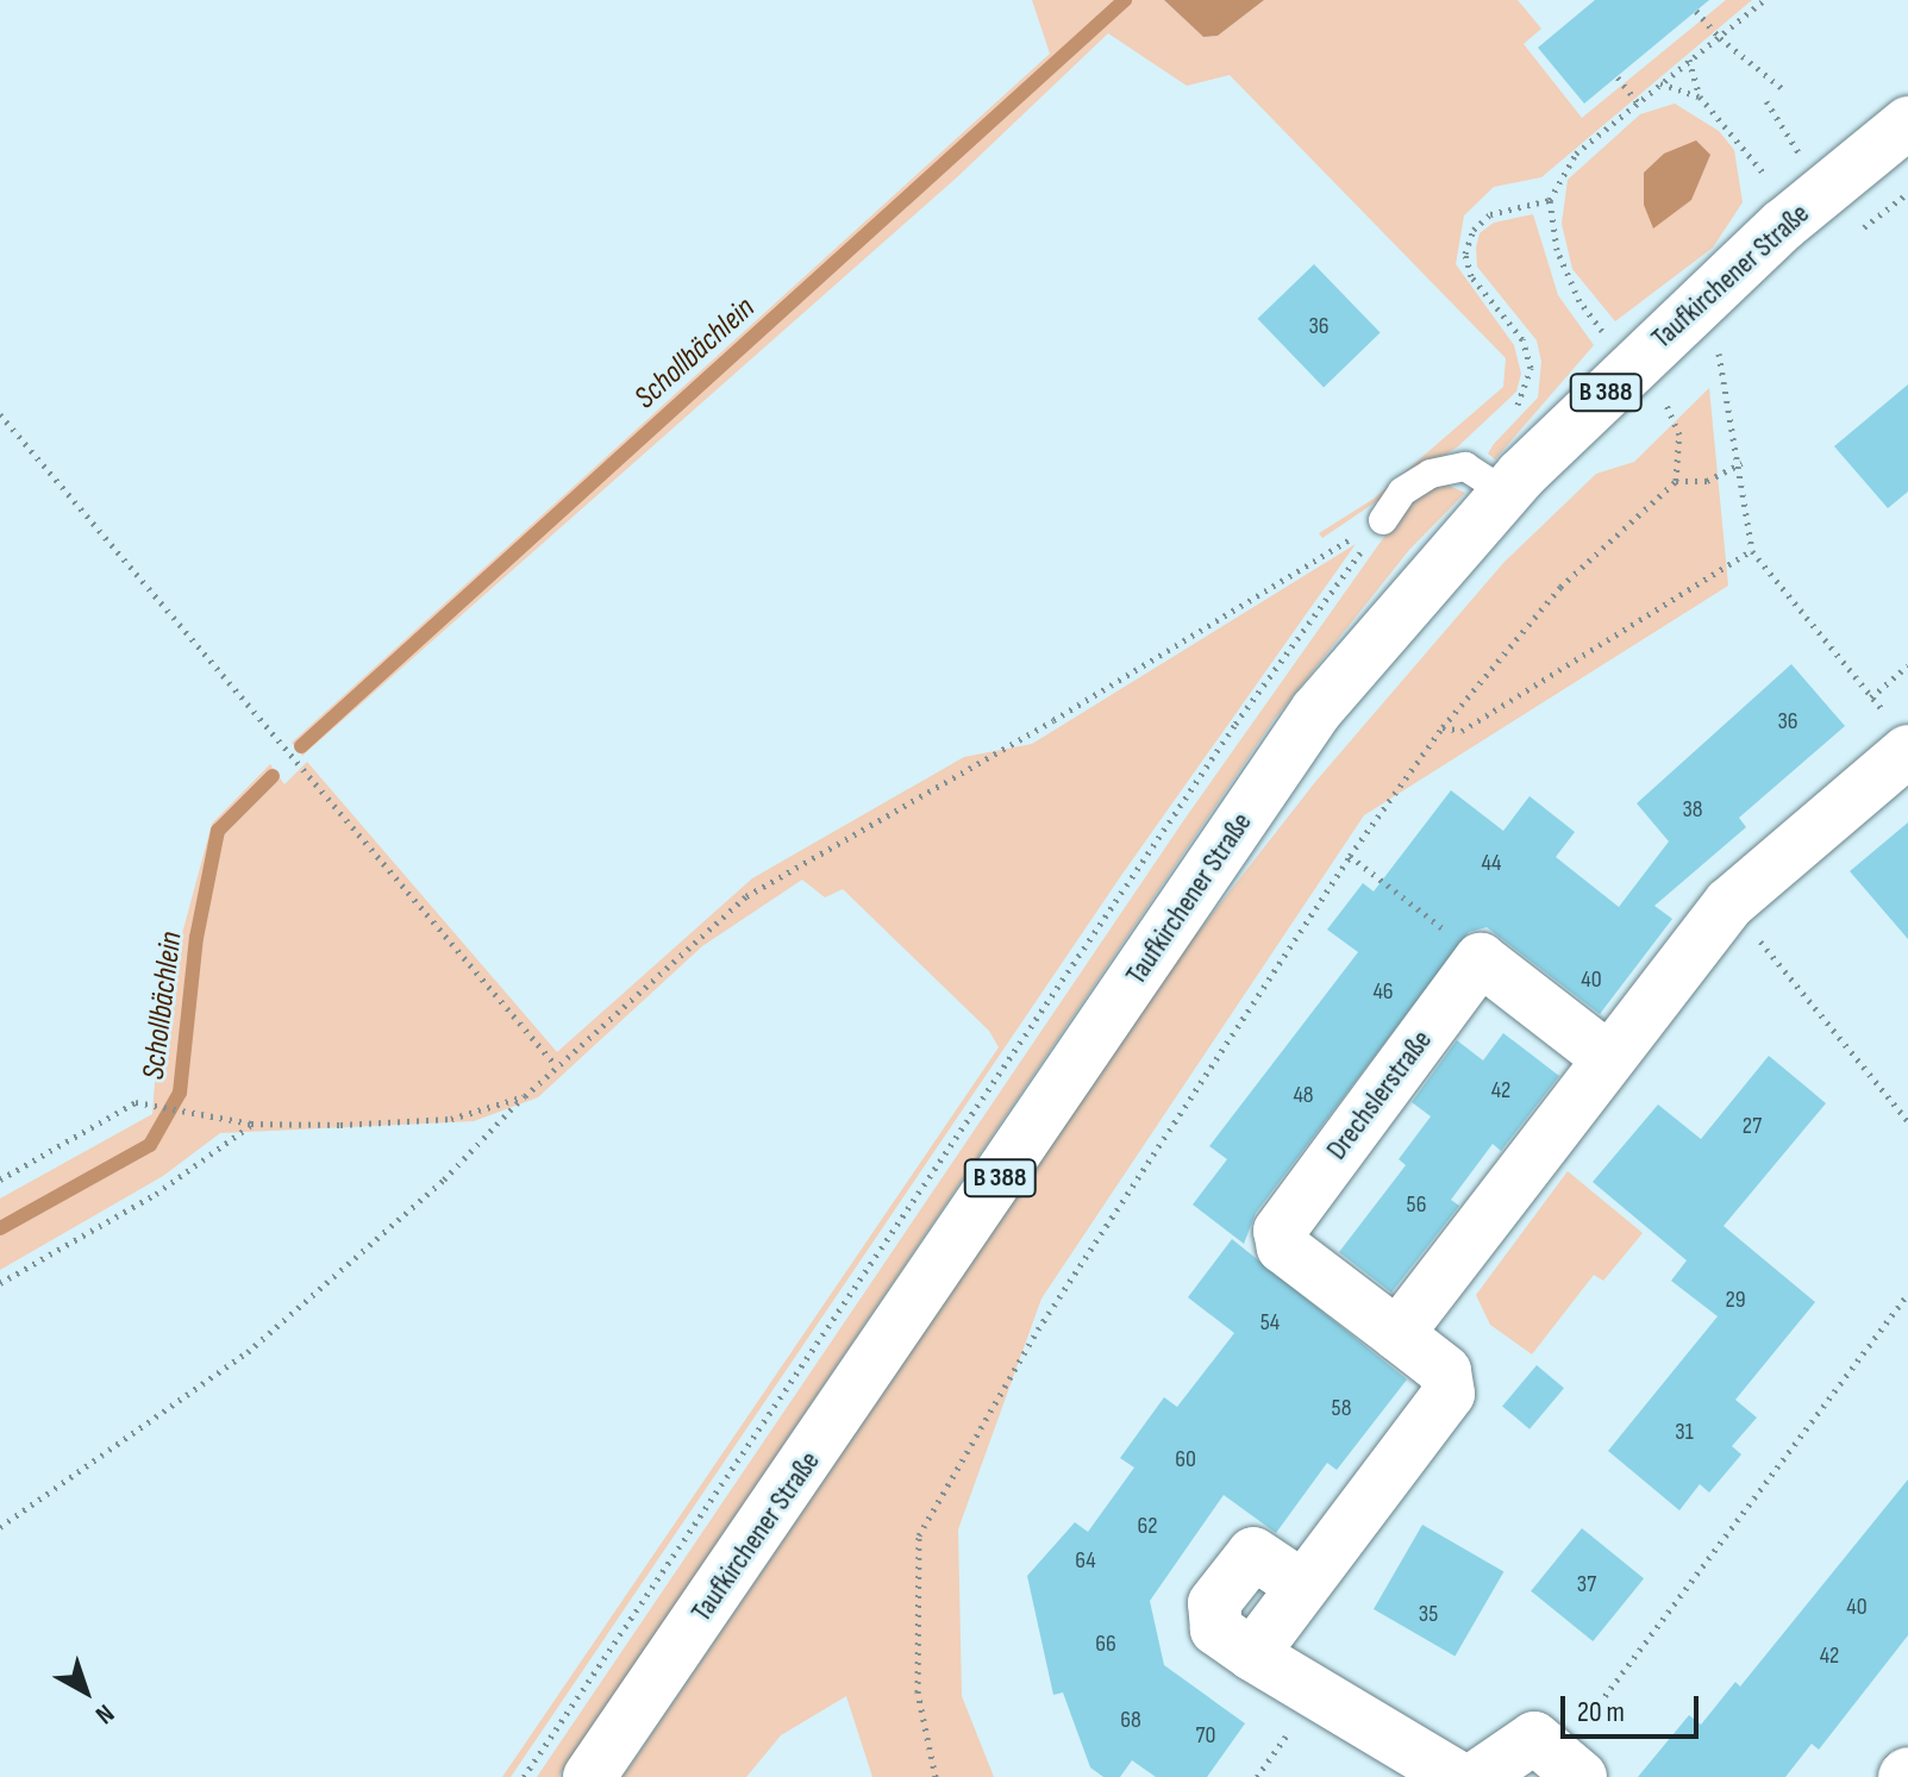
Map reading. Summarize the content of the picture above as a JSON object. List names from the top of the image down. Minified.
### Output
{"streets":{"street":["Taufkirchener Straße","B 388","Drechslerstraße"]},"water":["Schollbächlein"],"house_numbers":["36","36","38","44","40","46","42","48","27","56","29","54","58","31","60","62","64","37","40","35","66","42","68","70"],"scale_bar":"20 m","north":"bottom right"}
